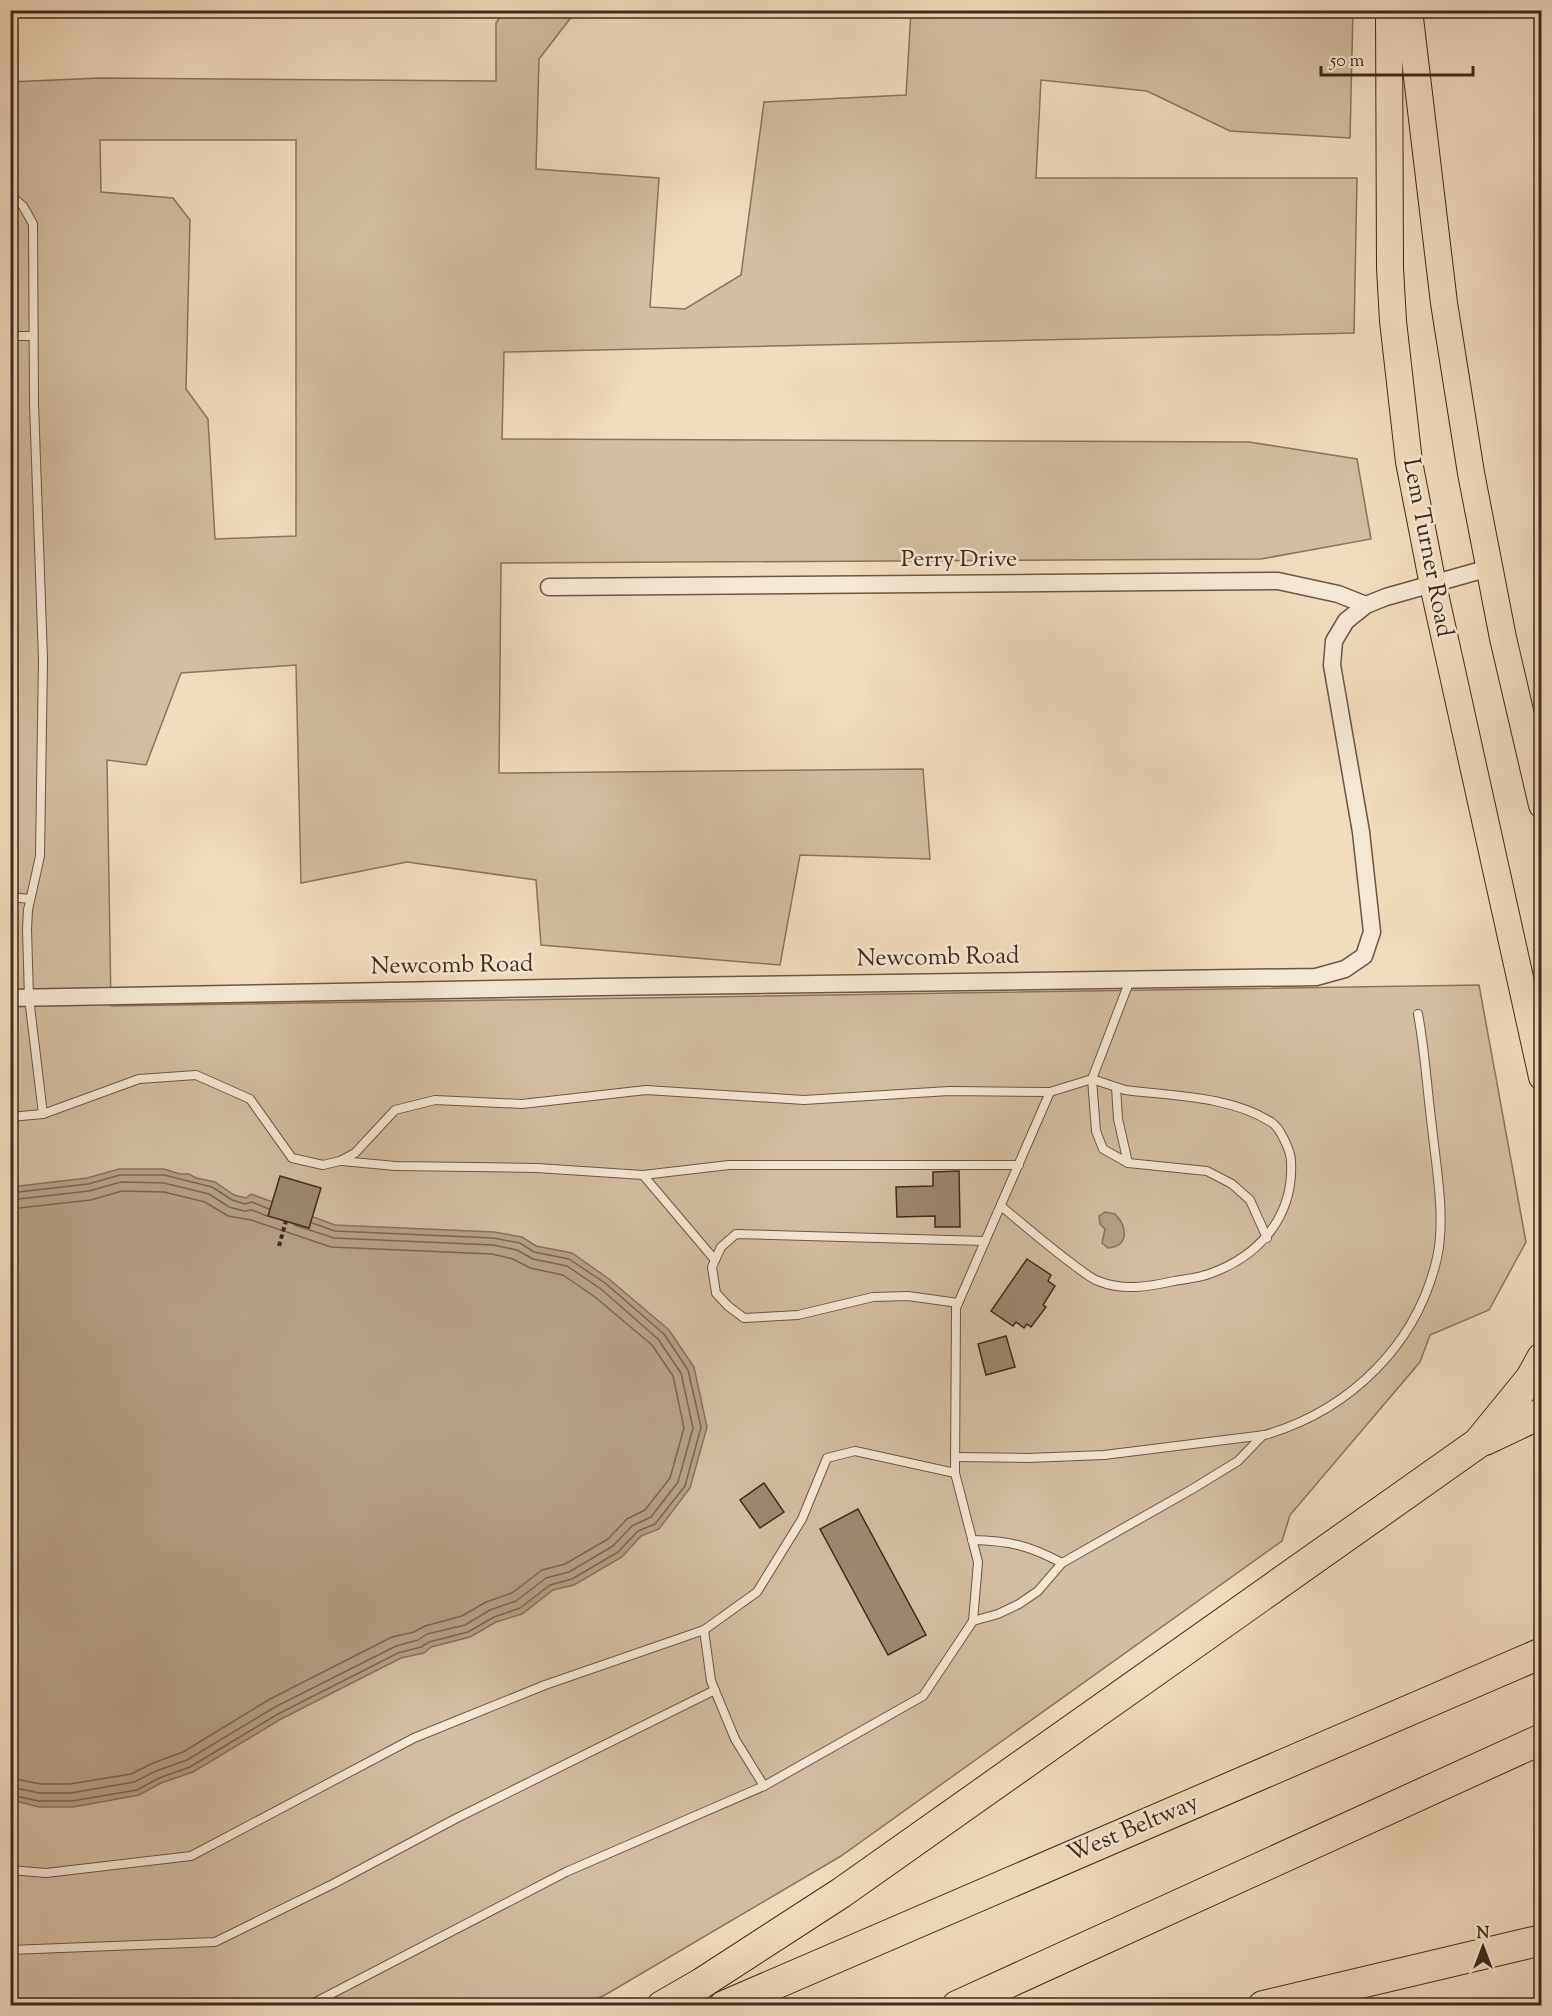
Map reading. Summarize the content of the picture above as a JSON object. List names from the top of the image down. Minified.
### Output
{"streets":{"highway":["West Beltway"],"main road":["Lem Turner Road"],"street":["Perry Drive","Newcomb Road"]},"crossings":[["Lem Turner Road","Newcomb Road"],["Perry Drive","Newcomb Road"]],"scale_bar":"50 m","north":"top"}
